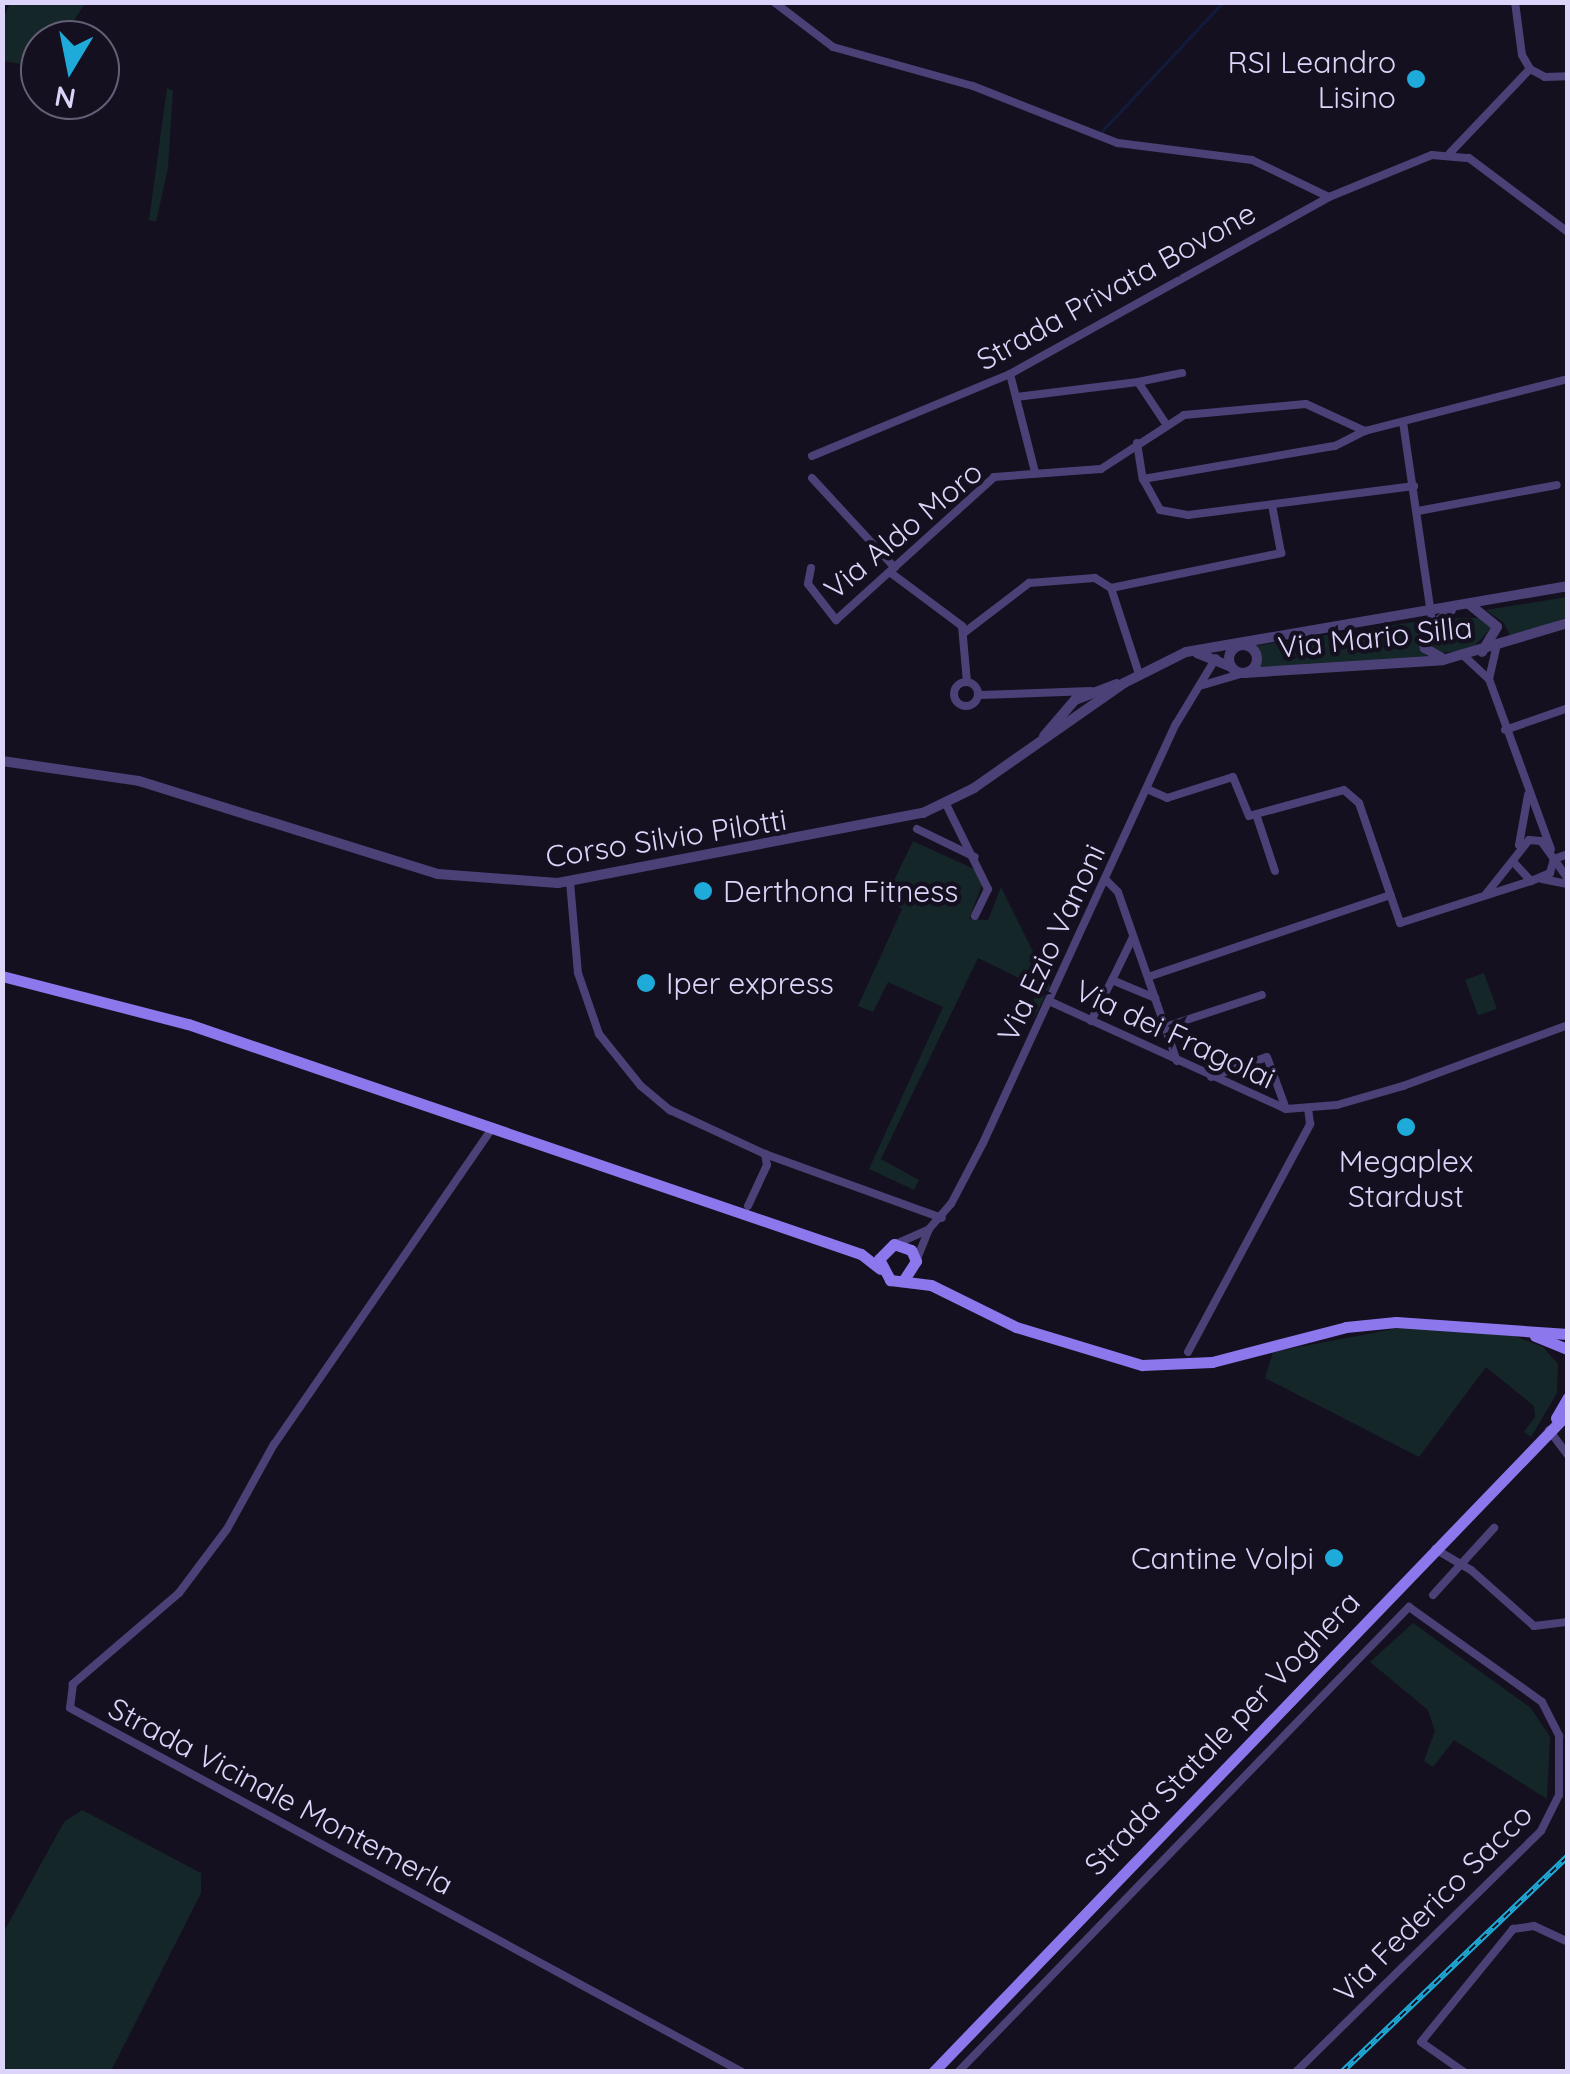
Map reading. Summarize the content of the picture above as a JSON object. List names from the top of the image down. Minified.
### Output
{"streets":{"main road":["Strada Statale per Voghera"],"street":["Strada Privata Bovone","Via Aldo Moro","Via Mario Silla","Corso Silvio Pilotti","Via Ezio Vanoni","Via dei Fragolai","Strada Vicinale Montemerla","Via Federico Sacco"]},"crossings":[["Via Mario Silla","Corso Silvio Pilotti"],["Via Ezio Vanoni","Via dei Fragolai"]],"places":["RSI Leandro Lisino","Derthona Fitness","Iper express","Megaplex Stardust","Cantine Volpi"],"north":"bottom"}
